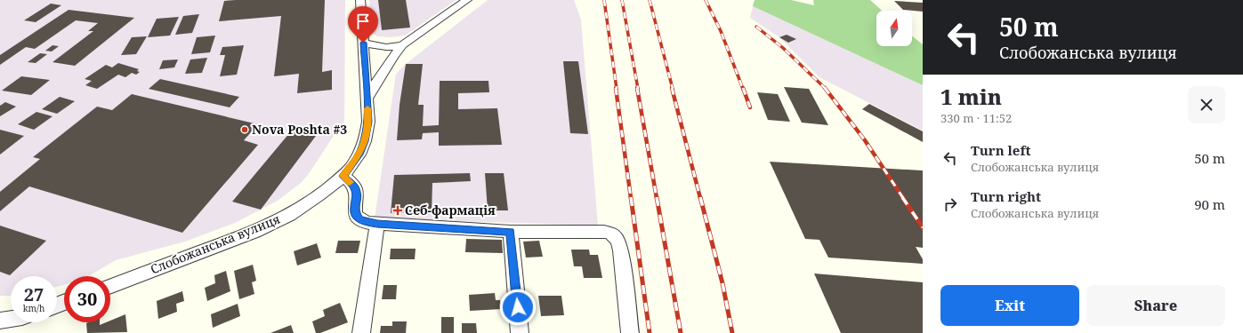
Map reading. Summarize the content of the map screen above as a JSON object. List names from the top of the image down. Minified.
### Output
{"streets":{"street":["Слобожанська вулиця"]},"places":{"other":["Nova Poshta #3"],"health":["Себ-фармація"]},"north":"top","page":{"turn":["50 m","Слобожанська вулиця"],"heading":["1 min","330 m · 11:52"],"list":[{"name":"Turn left","note":"Слобожанська вулиця","value":"50 m"},{"name":"Turn right","note":"Слобожанська вулиця","value":"90 m"}],"speed":"27 km/h","limit":"30","buttons":["Exit","Share"]}}
